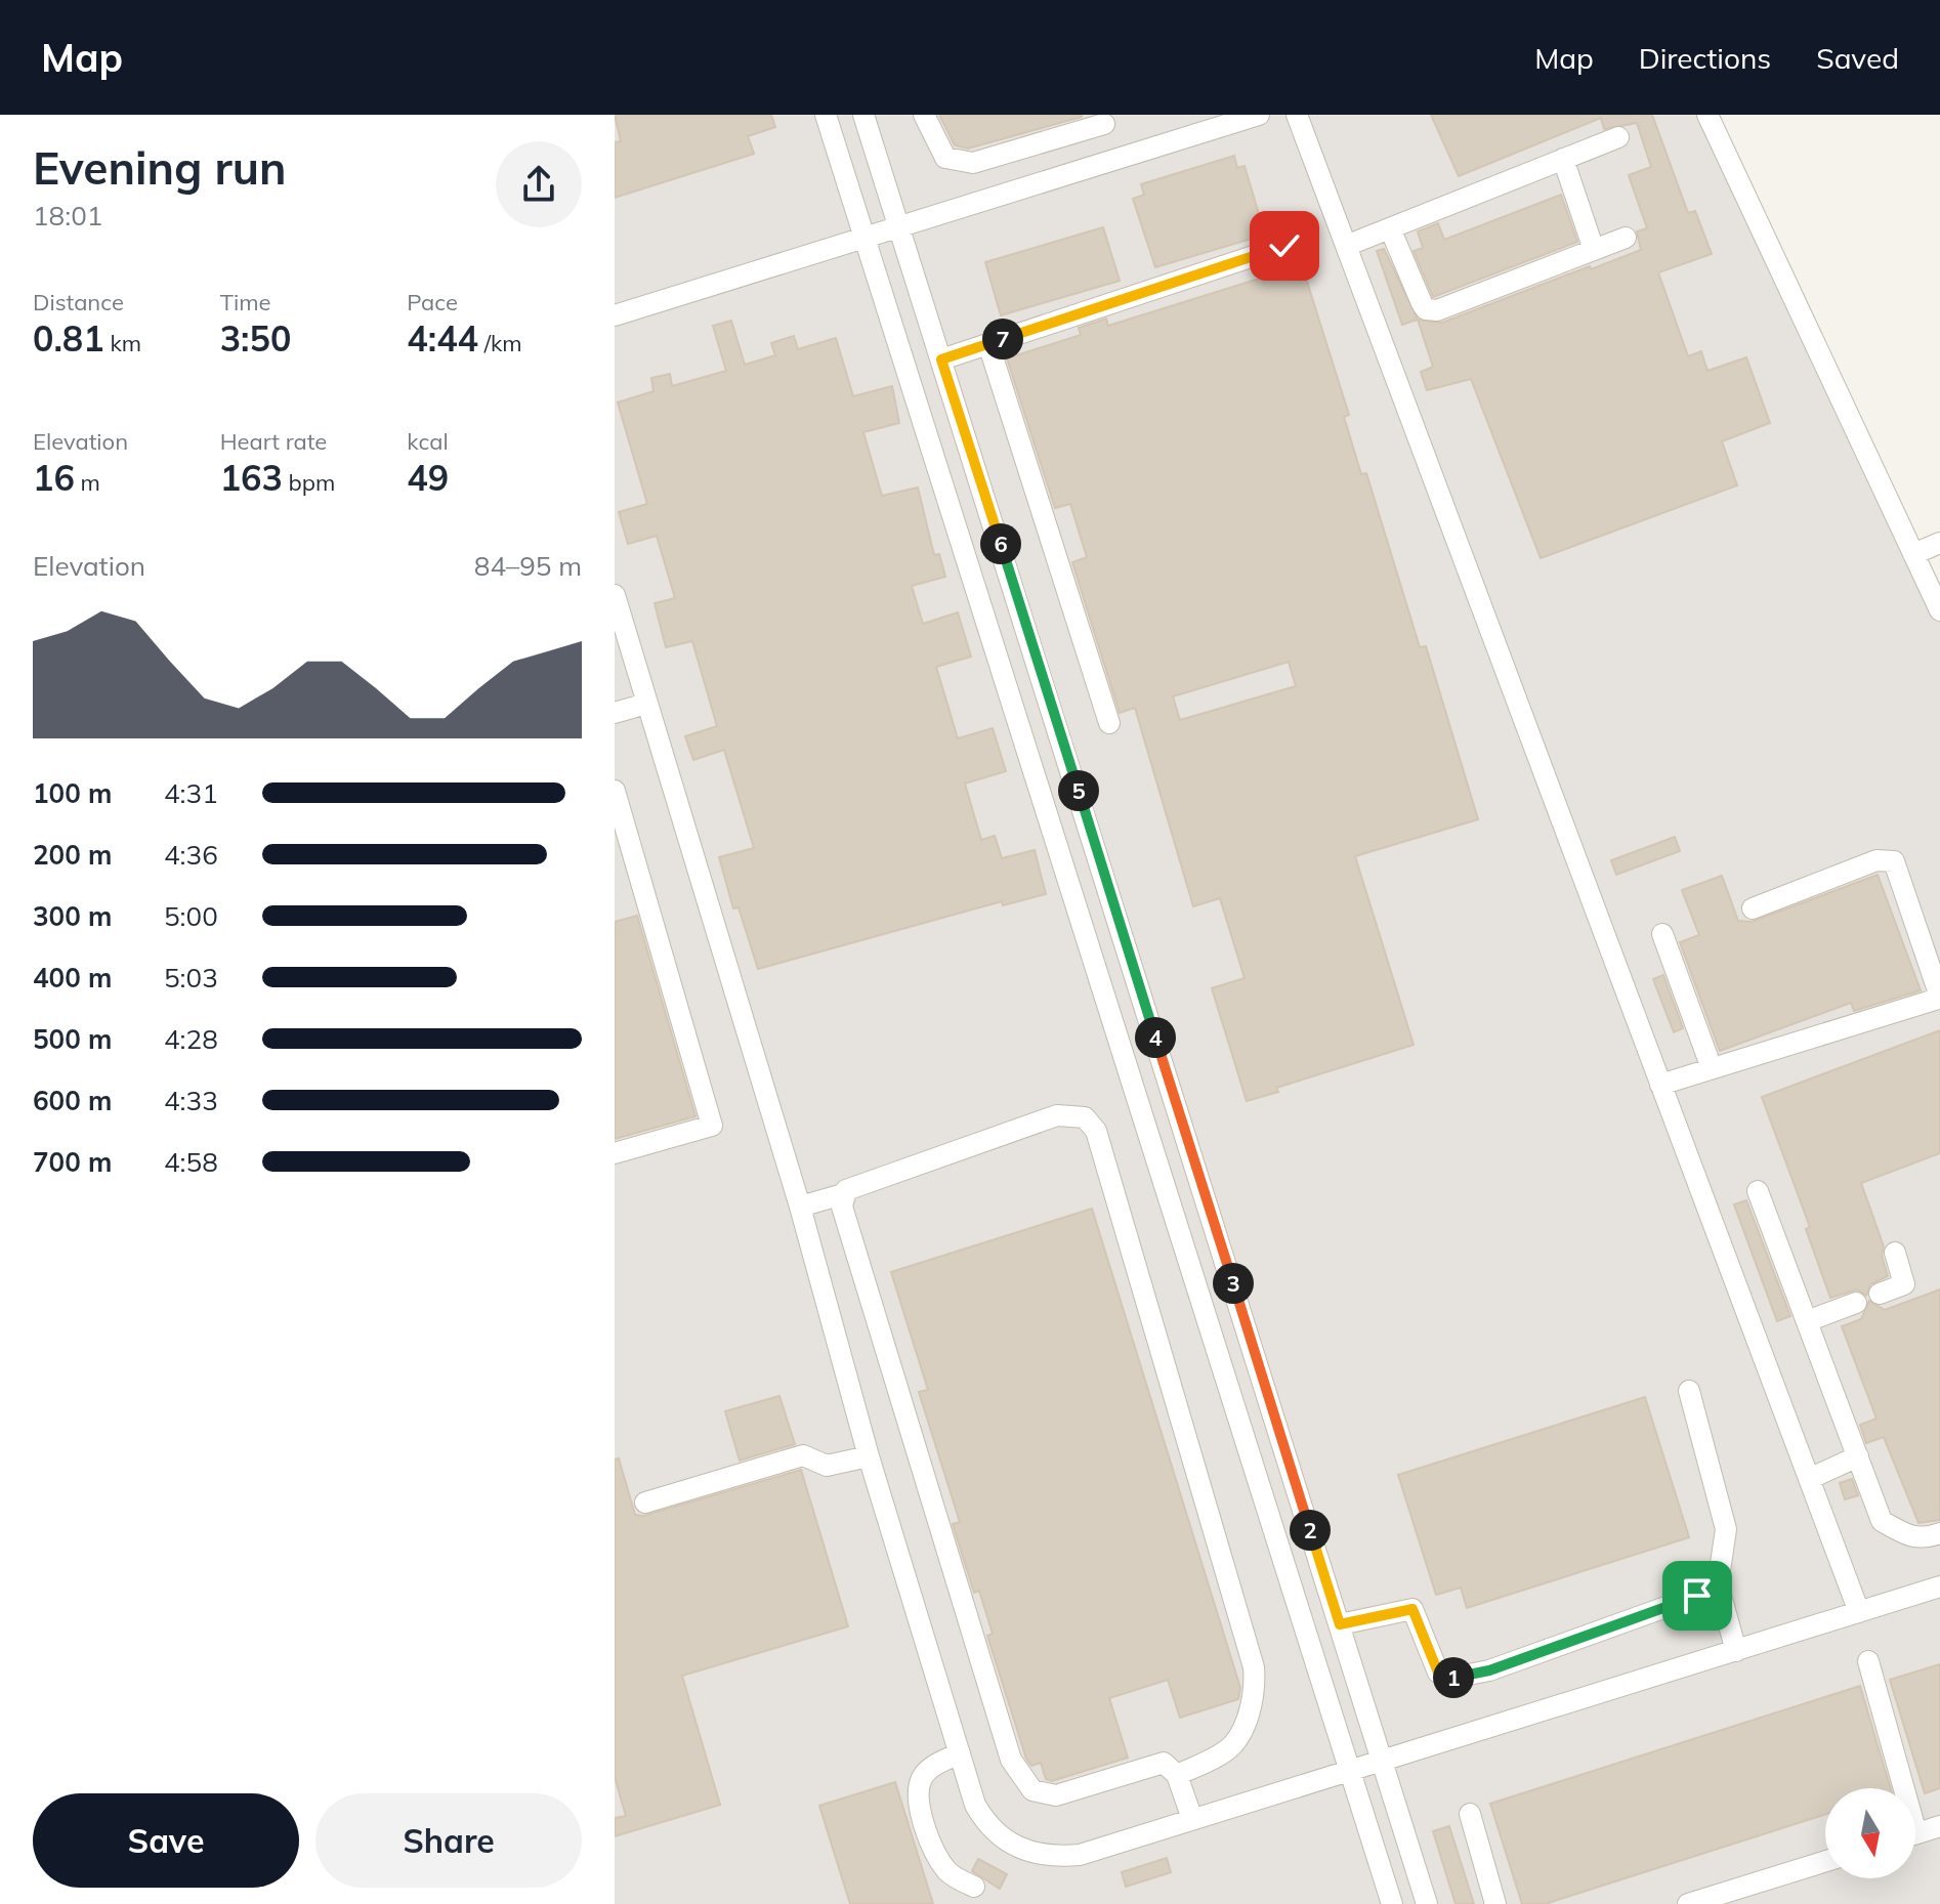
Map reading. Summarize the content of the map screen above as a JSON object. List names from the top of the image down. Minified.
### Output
{"north":"bottom","page":{"header":"Map","nav":["Map","Directions","Saved"],"heading":["Evening run","18:01"],"stats":[["Distance","0.81 km"],["Time","3:50"],["Pace","4:44 /km"],["Elevation","16 m"],["Heart rate","163 bpm"],["kcal","49"]],"pins":["7","6","5","4","3","2","1"],"chart":["Elevation","84–95 m"],"list":[{"name":"100 m","note":"4:31"},{"name":"200 m","note":"4:36"},{"name":"300 m","note":"5:00"},{"name":"400 m","note":"5:03"},{"name":"500 m","note":"4:28"},{"name":"600 m","note":"4:33"},{"name":"700 m","note":"4:58"}],"buttons":["Save","Share"]}}
